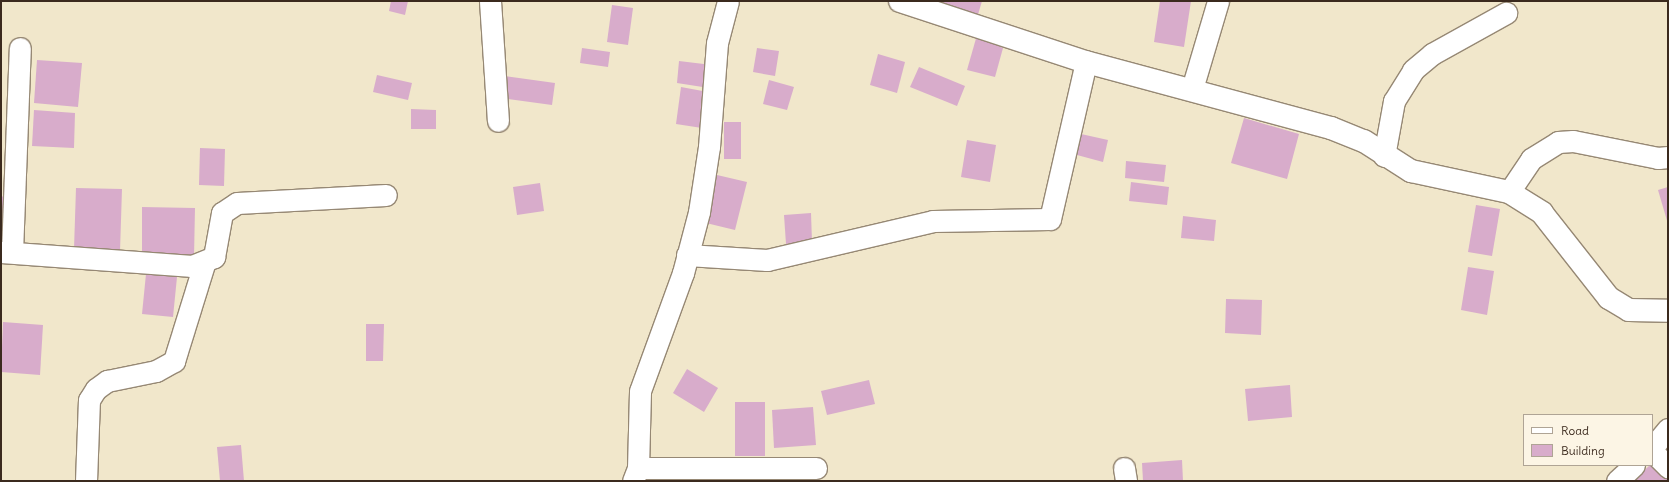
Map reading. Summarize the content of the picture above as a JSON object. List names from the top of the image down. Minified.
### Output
{"legend":["Road","Building"]}
